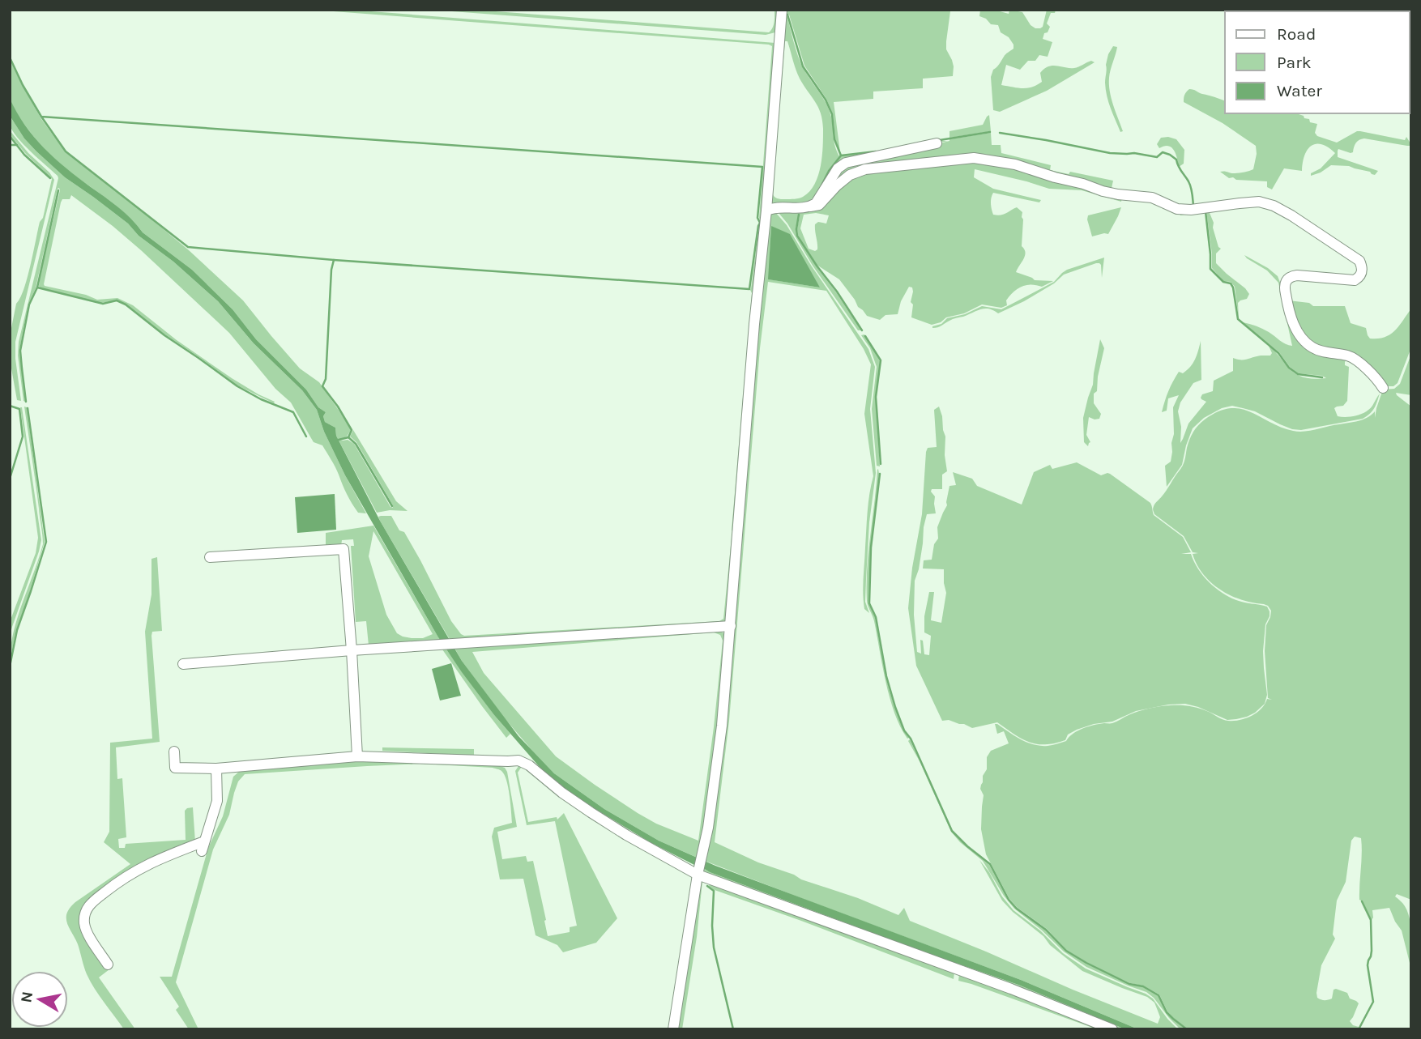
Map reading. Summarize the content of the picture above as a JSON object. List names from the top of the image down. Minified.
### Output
{"legend":["Road","Park","Water"],"north":"left"}
